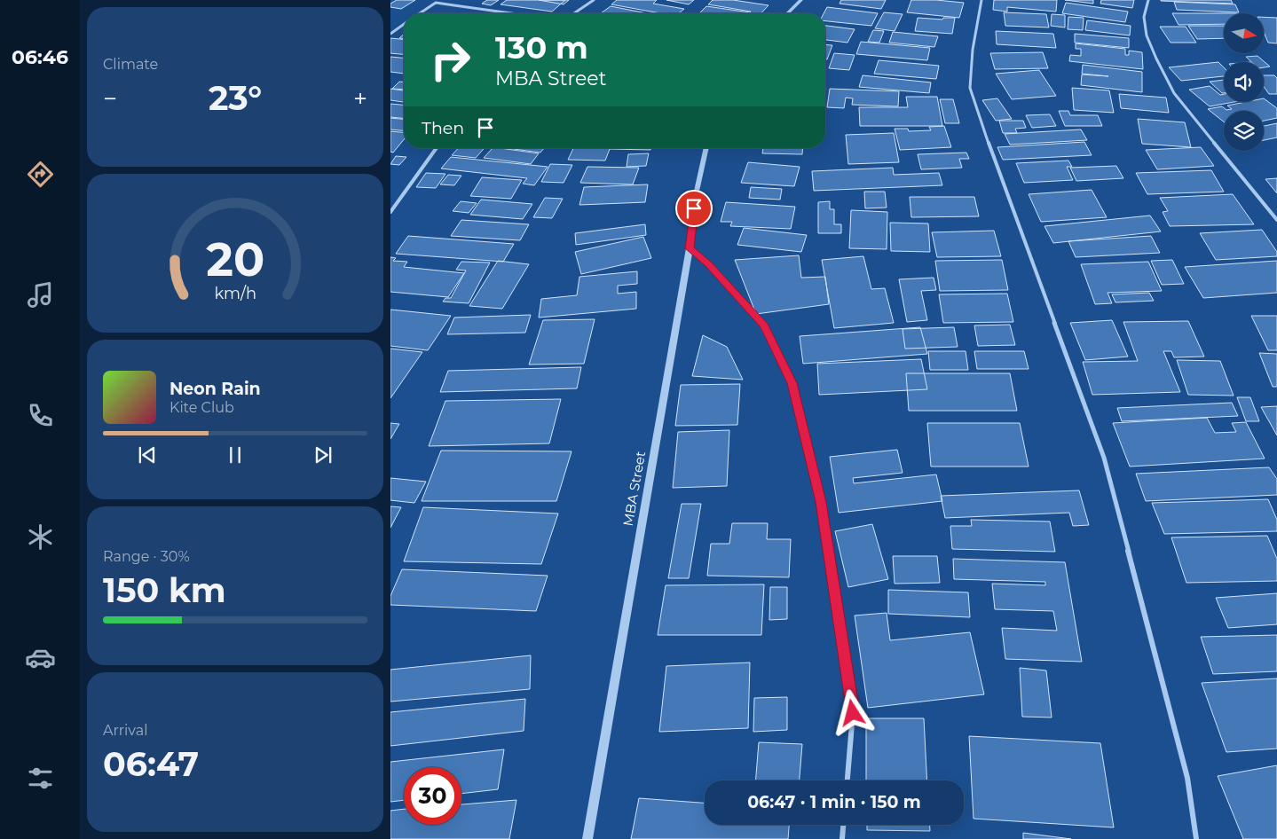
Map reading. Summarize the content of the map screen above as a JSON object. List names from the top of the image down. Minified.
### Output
{"streets":{"street":["MBA Street"]},"north":"right","page":{"tabs":"06:46","tile":["Climate",["Range · 30%","150 km"],["Arrival","06:47"]],"turn":["130 m","MBA Street"],"heat":["−","23°","+"],"then":"Then","song":["Neon Rain","Kite Club"],"limit":"30","trip":"06:47 · 1 min · 150 m","gauge":["20","km/h"]}}
